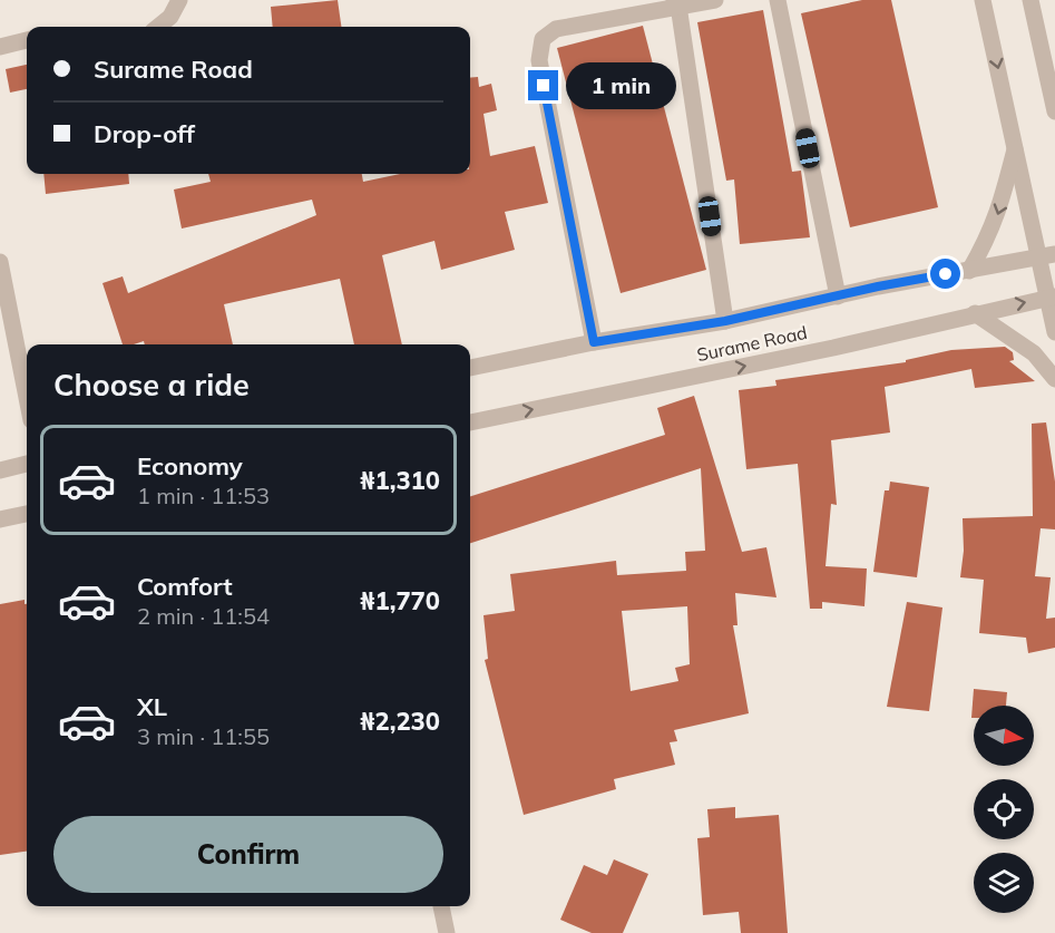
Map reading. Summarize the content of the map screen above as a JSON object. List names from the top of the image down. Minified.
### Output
{"streets":{"street":["Surame Road"]},"north":"right","page":{"banner":["Surame Road","Drop-off"],"bubble":"1 min","heading":"Choose a ride","list":[{"name":"Economy","note":"1 min · 11:53","value":"₦1,310"},{"name":"Comfort","note":"2 min · 11:54","value":"₦1,770"},{"name":"XL","note":"3 min · 11:55","value":"₦2,230"}],"buttons":"Confirm"}}
